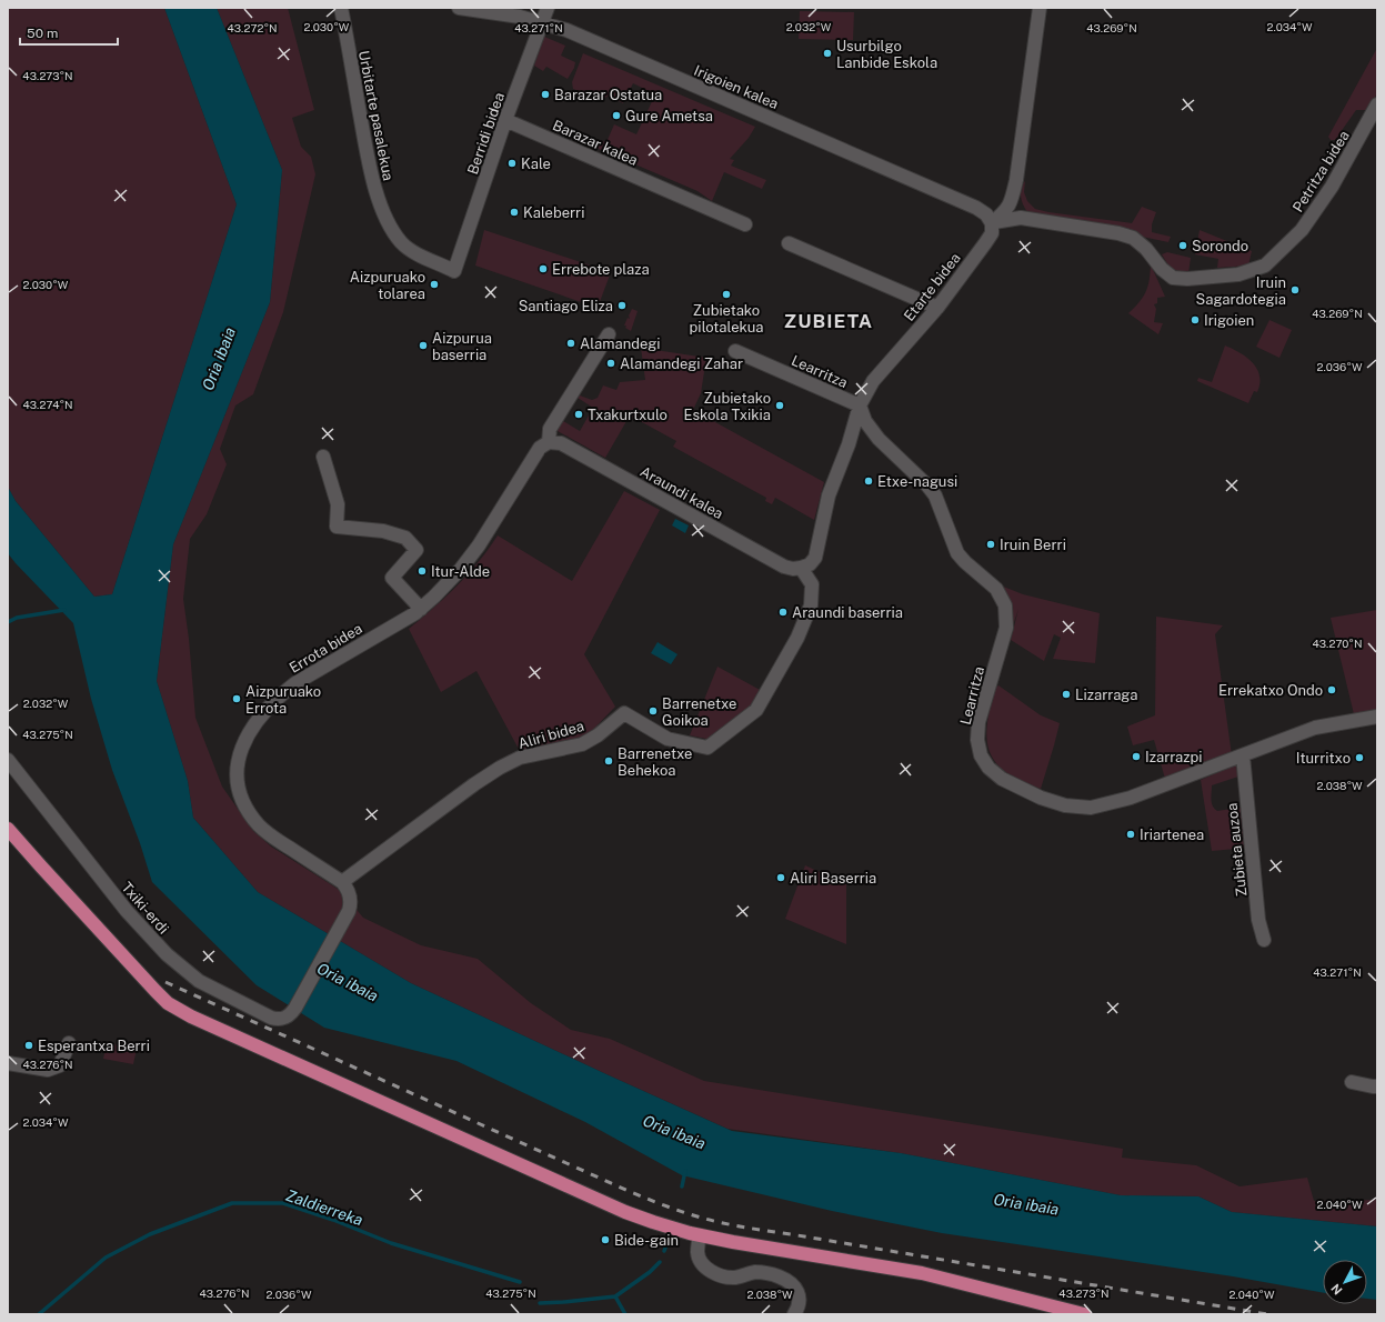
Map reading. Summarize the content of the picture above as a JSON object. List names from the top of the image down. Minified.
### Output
{"streets":{"street":["Irigoien kalea","Urbitarte pasalekua","Berridi bidea","Barazar kalea","Petritza bidea","Etarte bidea","Learritza","Araundi kalea","Errota bidea","Aliri bidea","Zubieta auzoa","Txiki-erdi"]},"crossings":[["Irigoien kalea","Berridi bidea"],["Irigoien kalea","Petritza bidea"],["Irigoien kalea","Etarte bidea"],["Urbitarte pasalekua","Berridi bidea"],["Berridi bidea","Barazar kalea"],["Petritza bidea","Etarte bidea"],["Etarte bidea","Learritza"],["Etarte bidea","Araundi kalea"],["Etarte bidea","Aliri bidea"],["Learritza","Zubieta auzoa"],["Araundi kalea","Errota bidea"],["Araundi kalea","Aliri bidea"],["Errota bidea","Aliri bidea"],["Errota bidea","Txiki-erdi"],["Aliri bidea","Txiki-erdi"]],"districts":["ZUBIETA"],"water":["Oria ibaia","Zaldierreka"],"places":["Usurbilgo Lanbide Eskola","Barazar Ostatua","Gure Ametsa","Kale","Kaleberri","Sorondo","Errebote plaza","Aizpuruako tolarea","Iruin Sagardotegia","Zubietako pilotalekua","Santiago Eliza","Irigoien","Alamandegi","Aizpurua baserria","Alamandegi Zahar","Zubietako Eskola Txikia","Txakurtxulo","Etxe-nagusi","Iruin Berri","Itur-Alde","Araundi baserria","Errekatxo Ondo","Lizarraga","Aizpuruako Errota","Barrenetxe Goikoa","Izarrazpi","Iturritxo","Barrenetxe Behekoa","Iriartenea","Aliri Baserria","Esperantxa Berri","Bide-gain"],"scale_bar":"50 m","north":"bottom left","coordinates":["2.030°W","2.032°W","2.034°W","43.272°N","43.271°N","43.269°N","43.273°N","2.036°W","43.274°N","43.270°N","43.275°N","2.038°W","43.276°N","2.040°W"]}
